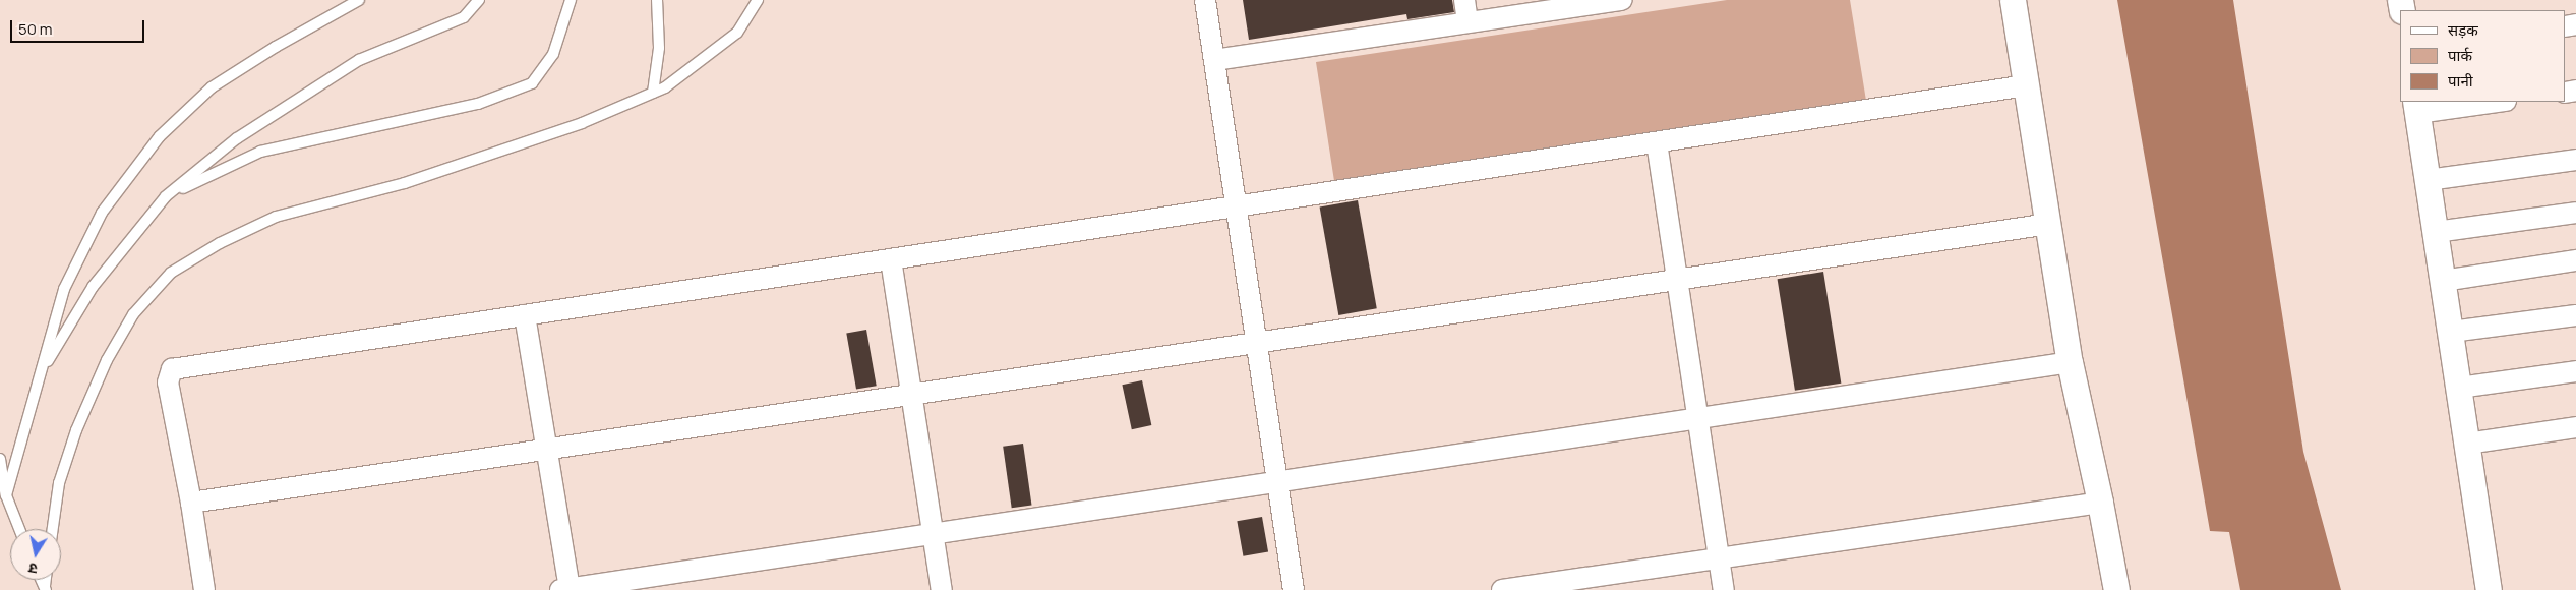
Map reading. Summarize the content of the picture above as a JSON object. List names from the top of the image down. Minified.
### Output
{"legend":["सड़क","पार्क","पानी"],"scale_bar":"50 m","north":"bottom"}
